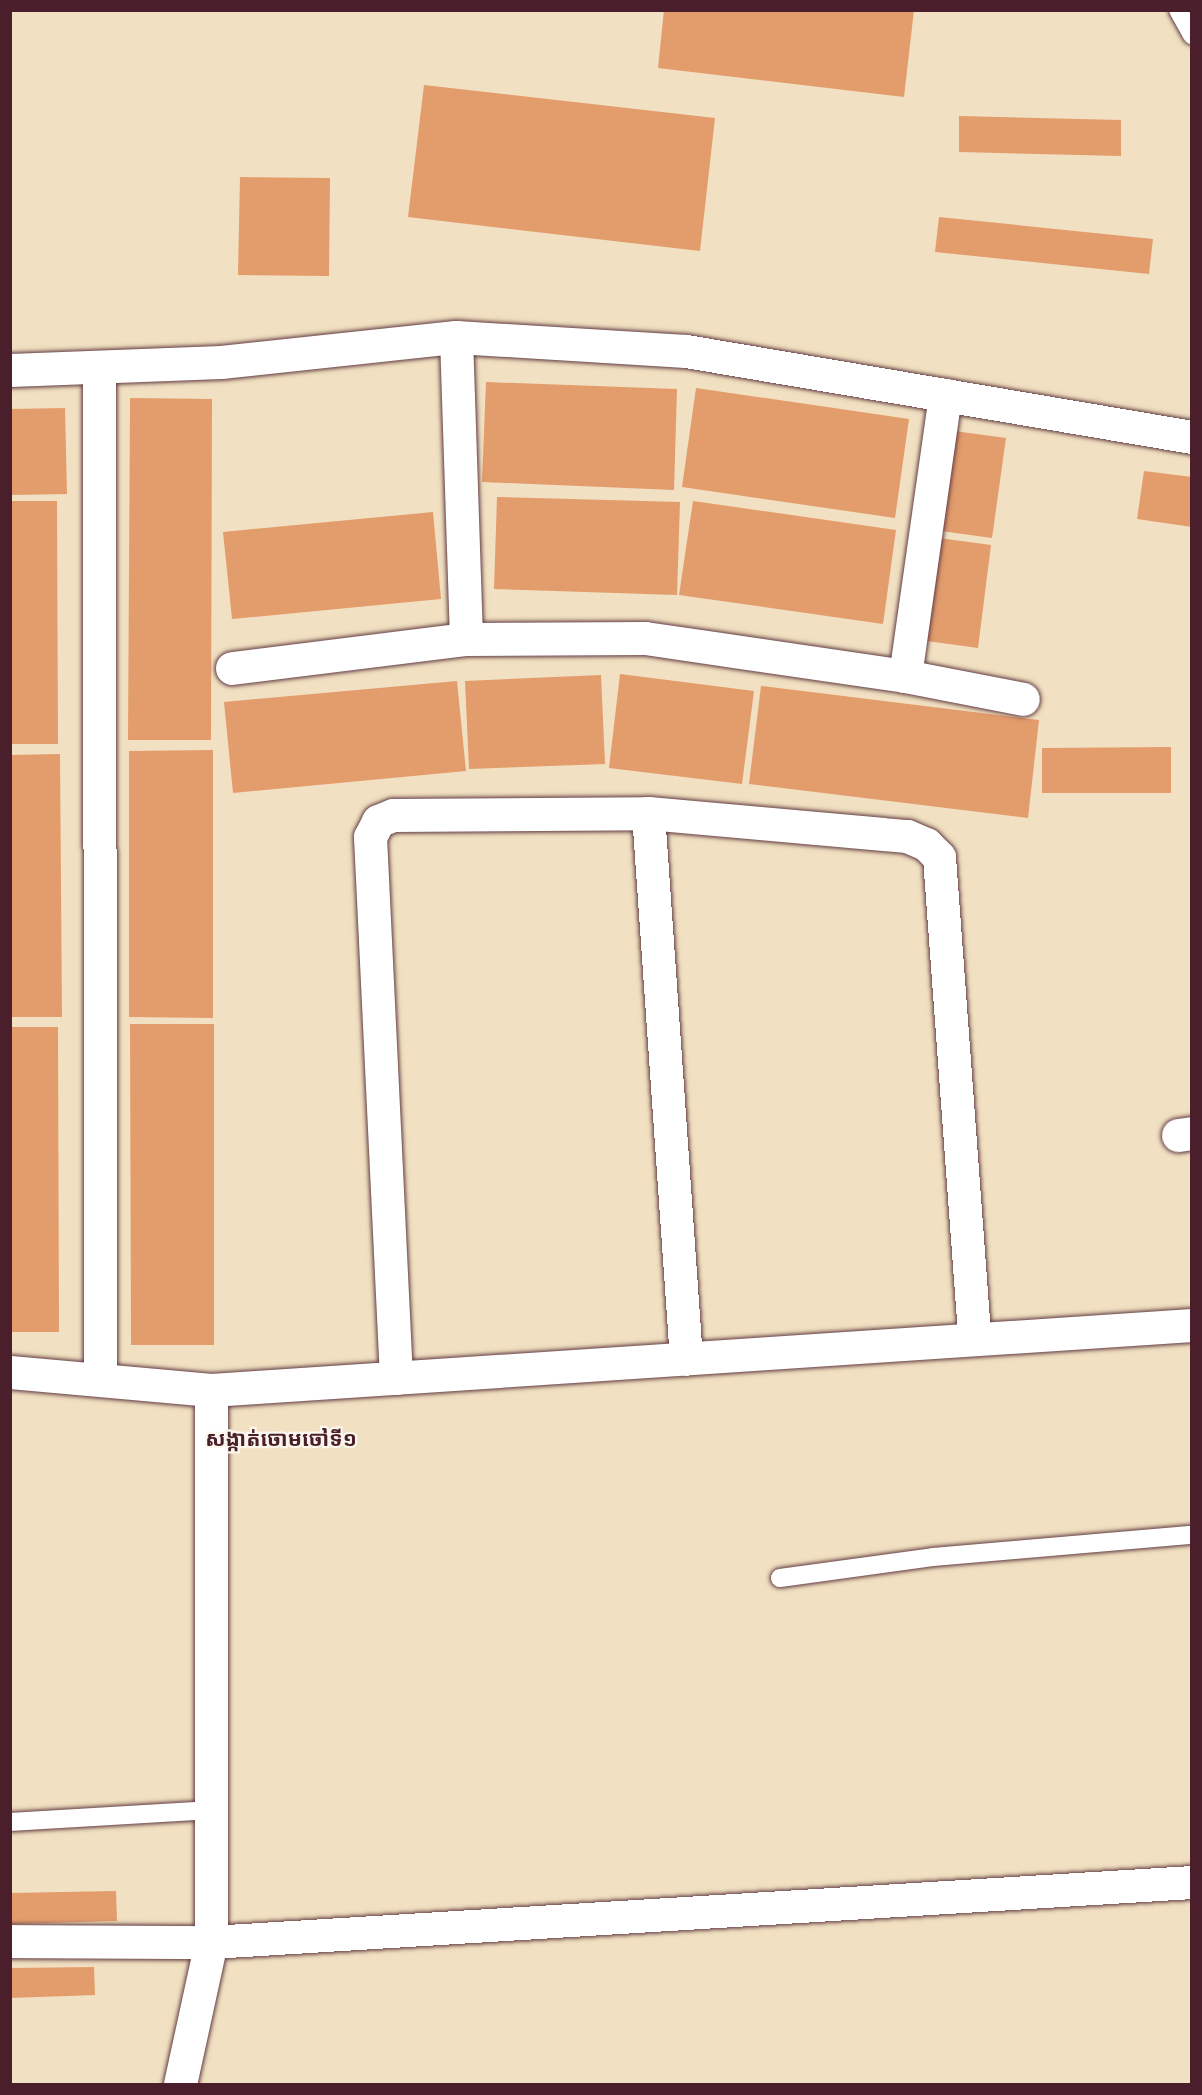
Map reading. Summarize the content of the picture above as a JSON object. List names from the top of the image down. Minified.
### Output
{"districts":["សង្កាត់ចោមចៅទី១"]}
